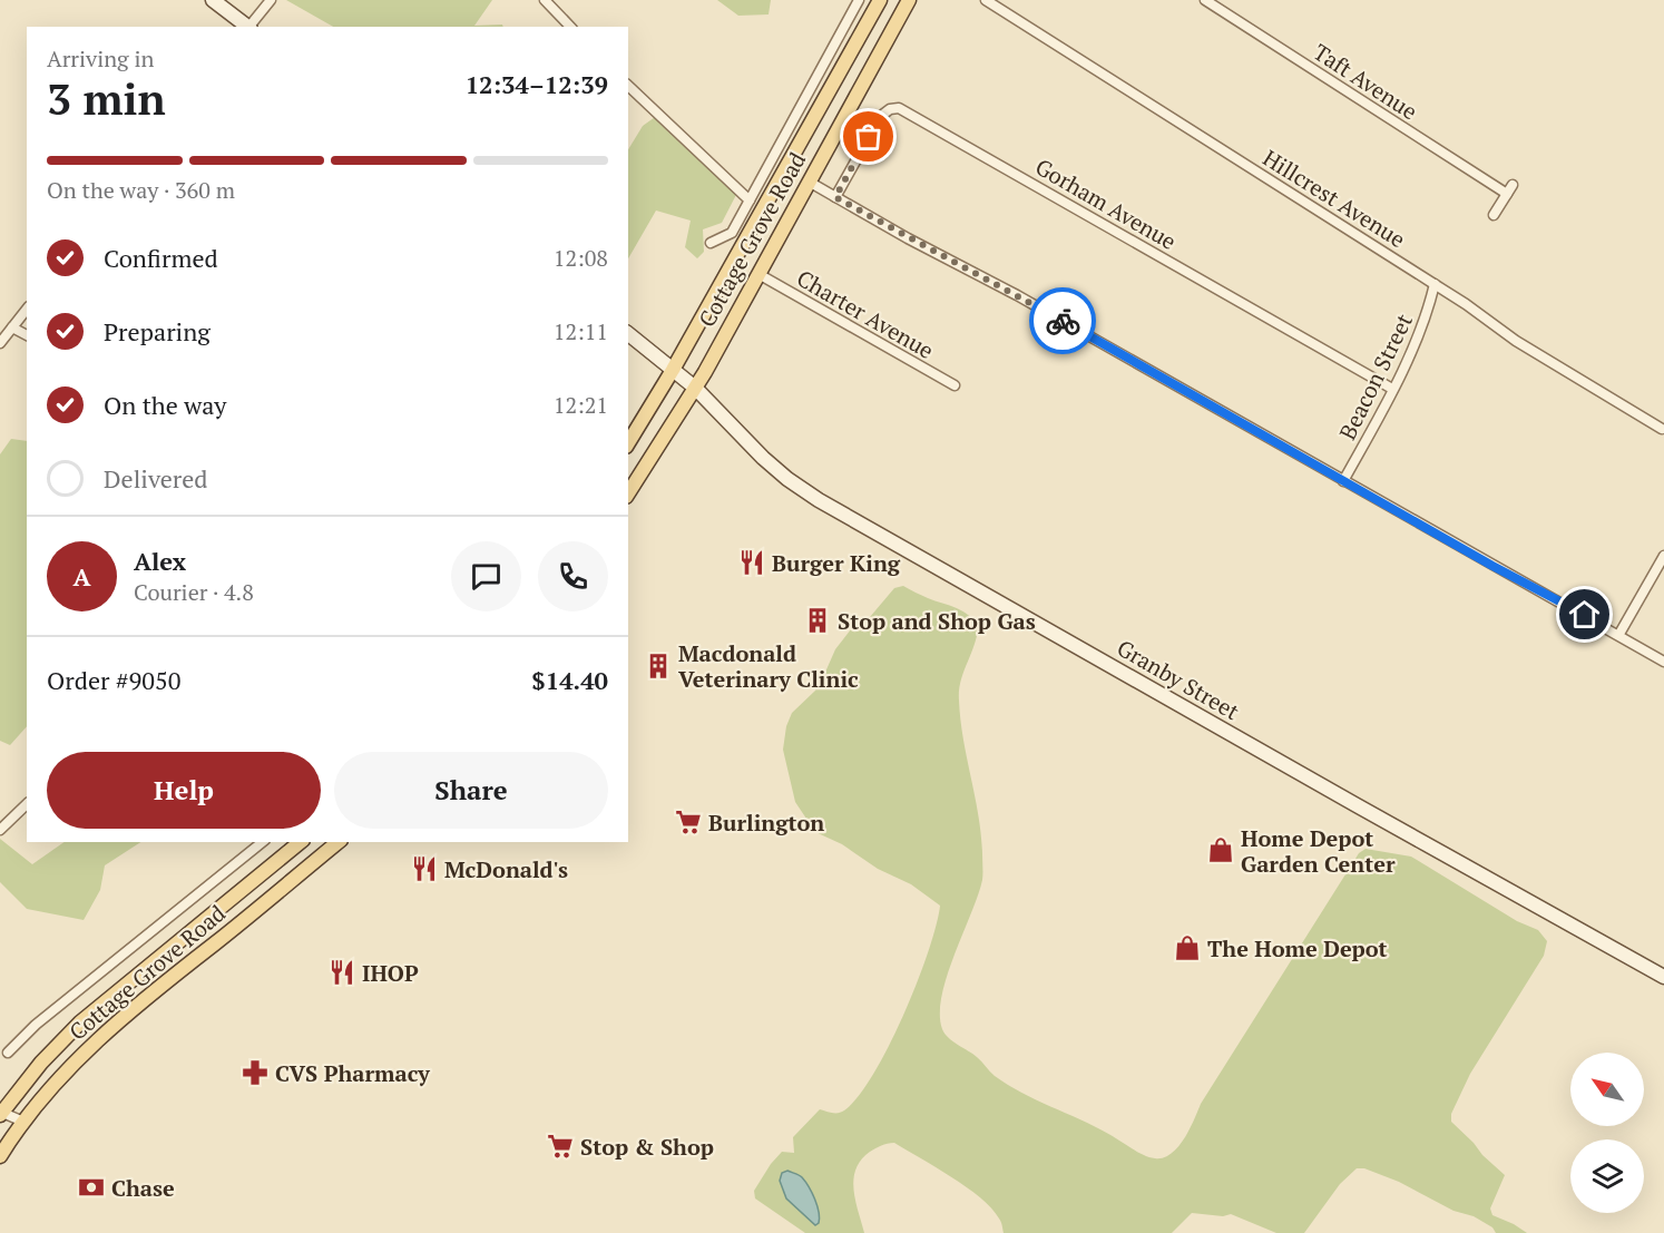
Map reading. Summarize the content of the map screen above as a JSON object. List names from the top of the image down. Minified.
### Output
{"streets":{"main road":["Cottage Grove Road","Granby Street"],"street":["Taft Avenue","Hillcrest Avenue","Gorham Avenue","Charter Avenue","Beacon Street"]},"crossings":[["Hillcrest Avenue","Beacon Street"],["Gorham Avenue","Beacon Street"],["Cottage Grove Road","Charter Avenue"],["Cottage Grove Road","Granby Street"]],"places":{"restaurant":["Burger King","McDonald's","IHOP"],"building":["Stop and Shop Gas","Macdonald Veterinary Clinic"],"supermarket":["Burlington","Stop & Shop"],"shop":["Home Depot Garden Center","The Home Depot"],"pharmacy":["CVS Pharmacy"],"bank":["Chase"]},"north":"top left","page":{"heading":["3 min","Arriving in","12:34–12:39"],"panel":["Alex","Courier · 4.8","Order #9050","$14.40"],"bar":"On the way · 360 m","list":[["Confirmed","12:08"],["Preparing","12:11"],["On the way","12:21"],"Delivered"],"round":"A","buttons":["Help","Share"]}}
